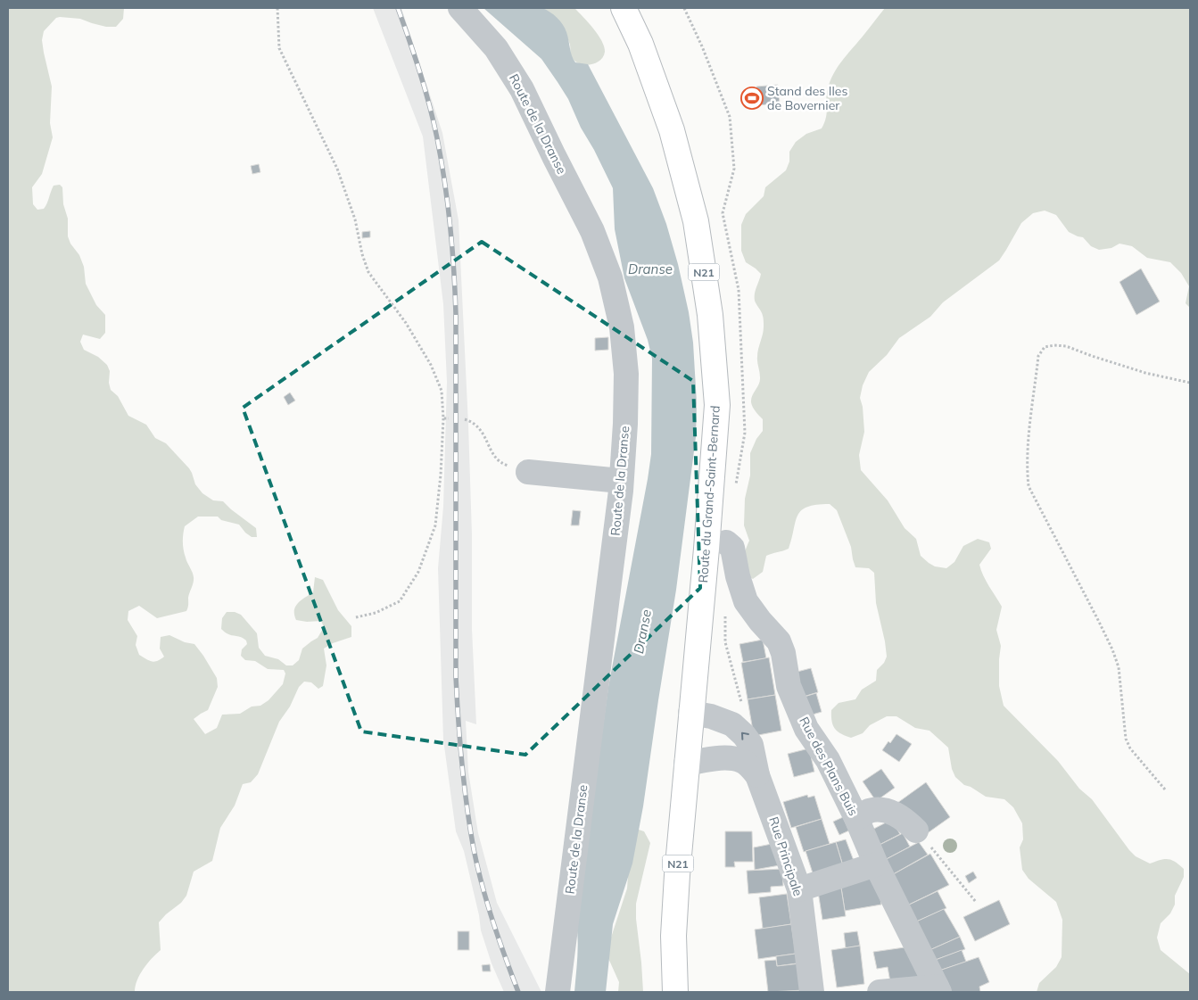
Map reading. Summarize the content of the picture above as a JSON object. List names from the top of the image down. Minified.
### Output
{"streets":{"main road":["N21","Route du Grand-Saint-Bernard"],"street":["Route de la Dranse","Rue des Plans Buis","Rue Principale"]},"crossings":[["Route du Grand-Saint-Bernard","Rue Principale"]],"water":["Dranse"],"places":{"sports":["Stand des Iles de Bovernier"]}}
